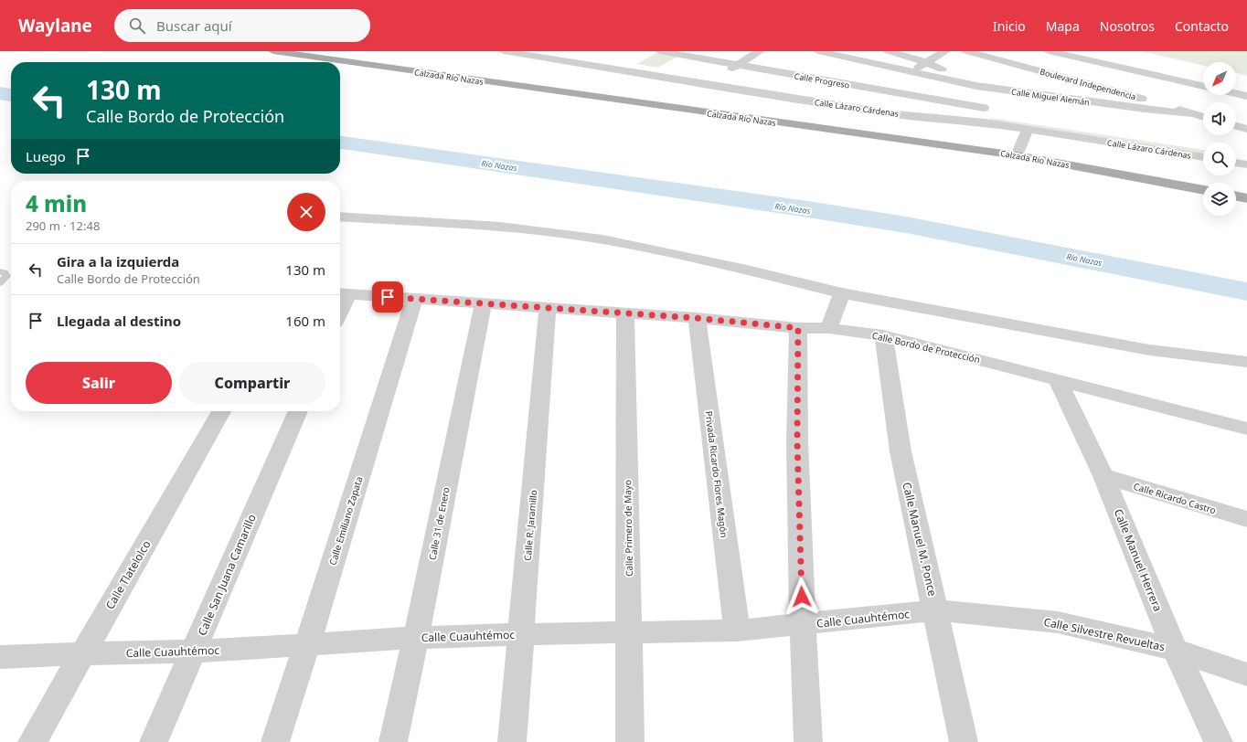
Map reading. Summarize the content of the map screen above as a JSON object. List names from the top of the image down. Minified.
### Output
{"streets":{"main road":["Calzada Río Nazas"],"street":["Calle Progreso","Boulevard Independencia","Calle Miguel Alemán","Calle Lázaro Cárdenas","Calle Bordo de Protección","Privada Ricardo Flores Magón","Calle Ricardo Castro","Calle Emiliano Zapata","Calle 31 de Enero","Calle R. Jaramillo","Calle Primero de Mayo","Calle Manuel M. Ponce","Calle Manuel Herrera","Calle Tlatelolco","Calle San Juana Camarillo","Calle Cuauhtémoc","Calle Silvestre Revueltas"]},"crossings":[["Calle Progreso","Calle Lázaro Cárdenas"],["Boulevard Independencia","Calle Miguel Alemán"],["Calle Bordo de Protección","Privada Ricardo Flores Magón"],["Calle Bordo de Protección","Calle Emiliano Zapata"],["Calle Bordo de Protección","Calle 31 de Enero"],["Calle Bordo de Protección","Calle R. Jaramillo"],["Calle Bordo de Protección","Calle Primero de Mayo"],["Calle Bordo de Protección","Calle Manuel M. Ponce"],["Calle Bordo de Protección","Calle Manuel Herrera"],["Privada Ricardo Flores Magón","Calle Cuauhtémoc"],["Calle Ricardo Castro","Calle Manuel Herrera"],["Calle Emiliano Zapata","Calle Cuauhtémoc"],["Calle 31 de Enero","Calle Cuauhtémoc"],["Calle R. Jaramillo","Calle Cuauhtémoc"],["Calle Primero de Mayo","Calle Cuauhtémoc"],["Calle Manuel M. Ponce","Calle Cuauhtémoc"],["Calle Manuel M. Ponce","Calle Silvestre Revueltas"],["Calle Manuel Herrera","Calle Silvestre Revueltas"],["Calle Tlatelolco","Calle Cuauhtémoc"],["Calle San Juana Camarillo","Calle Cuauhtémoc"],["Calle Cuauhtémoc","Calle Silvestre Revueltas"]],"water":["Río Nazas"],"north":"bottom left","page":{"header":"Waylane","search":"Buscar aquí","nav":["Inicio","Mapa","Nosotros","Contacto"],"turn":["130 m","Calle Bordo de Protección"],"then":"Luego","heading":["4 min","290 m · 12:48"],"list":[{"name":"Gira a la izquierda","note":"Calle Bordo de Protección","value":"130 m"},{"name":"Llegada al destino","value":"160 m"}],"buttons":["Salir","Compartir"]}}
